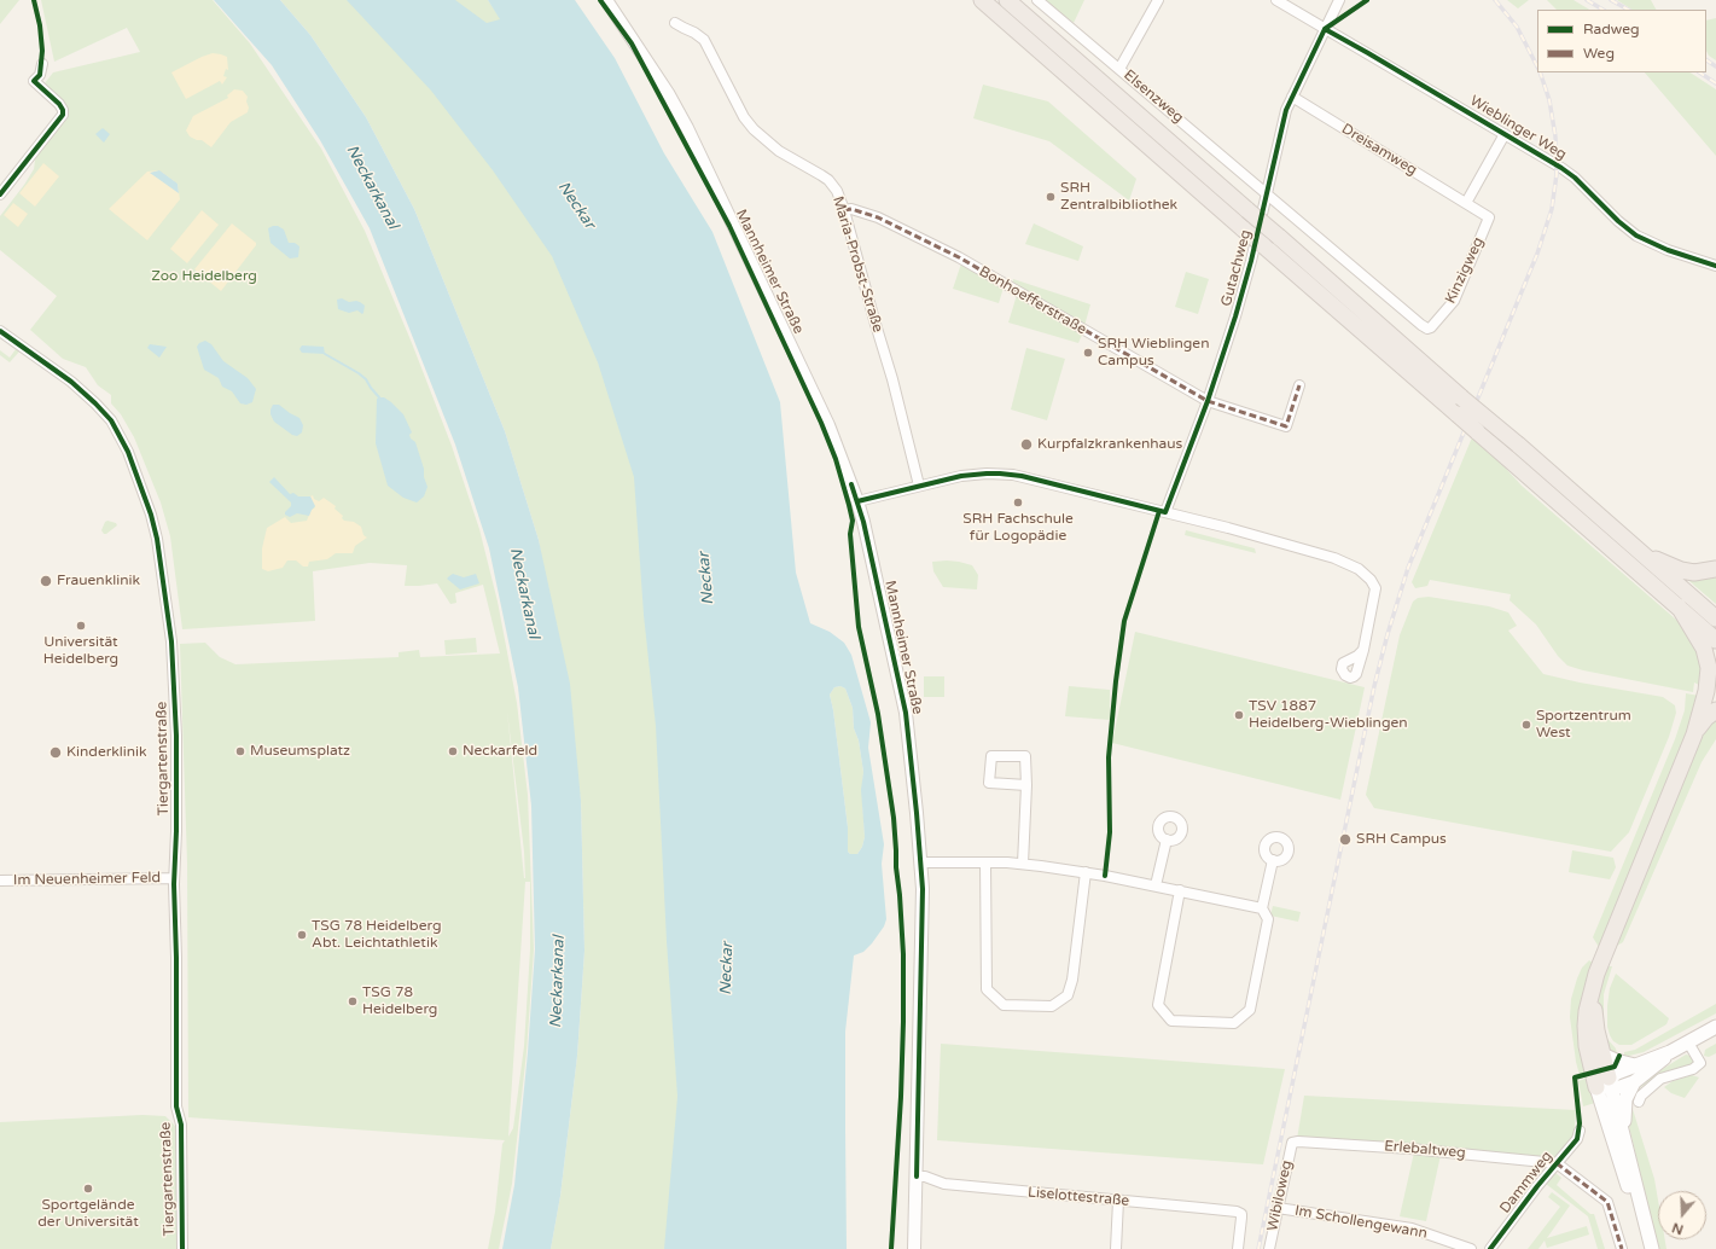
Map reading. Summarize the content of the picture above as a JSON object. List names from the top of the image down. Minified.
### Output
{"streets":{"street":["Elsenzweg","Wieblinger Weg","Dreisamweg","Maria-Probst-Straße","Gutachweg","Kinzigweg","Mannheimer Straße","Bonhoefferstraße","Tiergartenstraße","Im Neuenheimer Feld","Erlebaltweg","Dammweg","Wibiloweg","Liselottestraße","Im Schollengewann"]},"crossings":[["Elsenzweg","Gutachweg"],["Elsenzweg","Kinzigweg"],["Wieblinger Weg","Gutachweg"],["Dreisamweg","Gutachweg"],["Dreisamweg","Kinzigweg"],["Maria-Probst-Straße","Bonhoefferstraße"],["Gutachweg","Kinzigweg"],["Gutachweg","Bonhoefferstraße"],["Mannheimer Straße","Liselottestraße"],["Tiergartenstraße","Im Neuenheimer Feld"],["Erlebaltweg","Dammweg"],["Erlebaltweg","Wibiloweg"],["Wibiloweg","Im Schollengewann"]],"water":["Neckarkanal","Neckar"],"parks":["Zoo Heidelberg"],"places":["SRH Zentralbibliothek","SRH Wieblingen Campus","Kurpfalzkrankenhaus","SRH Fachschule für Logopädie","Frauenklinik","Universität Heidelberg","TSV 1887 Heidelberg-Wieblingen","Sportzentrum West","Museumsplatz","Neckarfeld","Kinderklinik","SRH Campus","TSG 78 Heidelberg Abt. Leichtathletik","TSG 78 Heidelberg","Sportgelände der Universität"],"legend":["Radweg","Weg"],"north":"bottom"}
